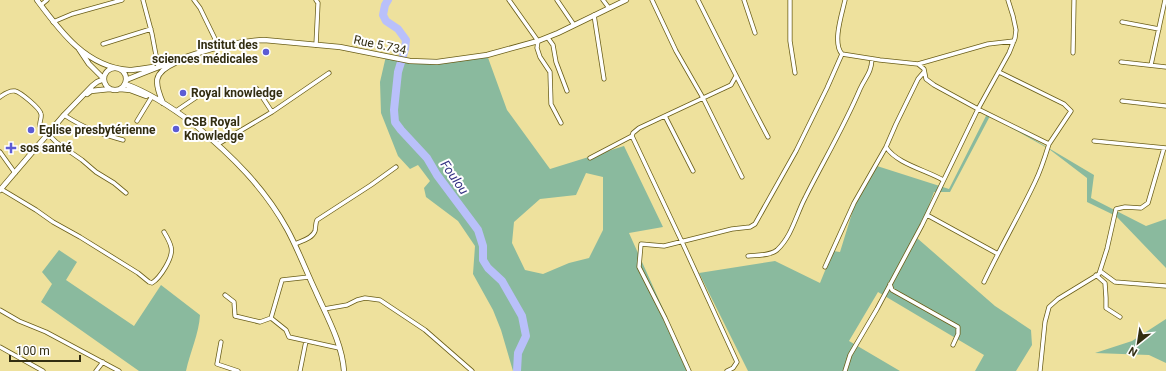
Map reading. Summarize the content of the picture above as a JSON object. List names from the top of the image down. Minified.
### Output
{"streets":{"street":["Rue 5.734"]},"water":["Foulou"],"places":{"other":["Institut des sciences médicales","Royal knowledge","CSB Royal Knowledge","Eglise presbytérienne"],"health":["sos santé"]},"scale_bar":"100 m","north":"bottom left"}
